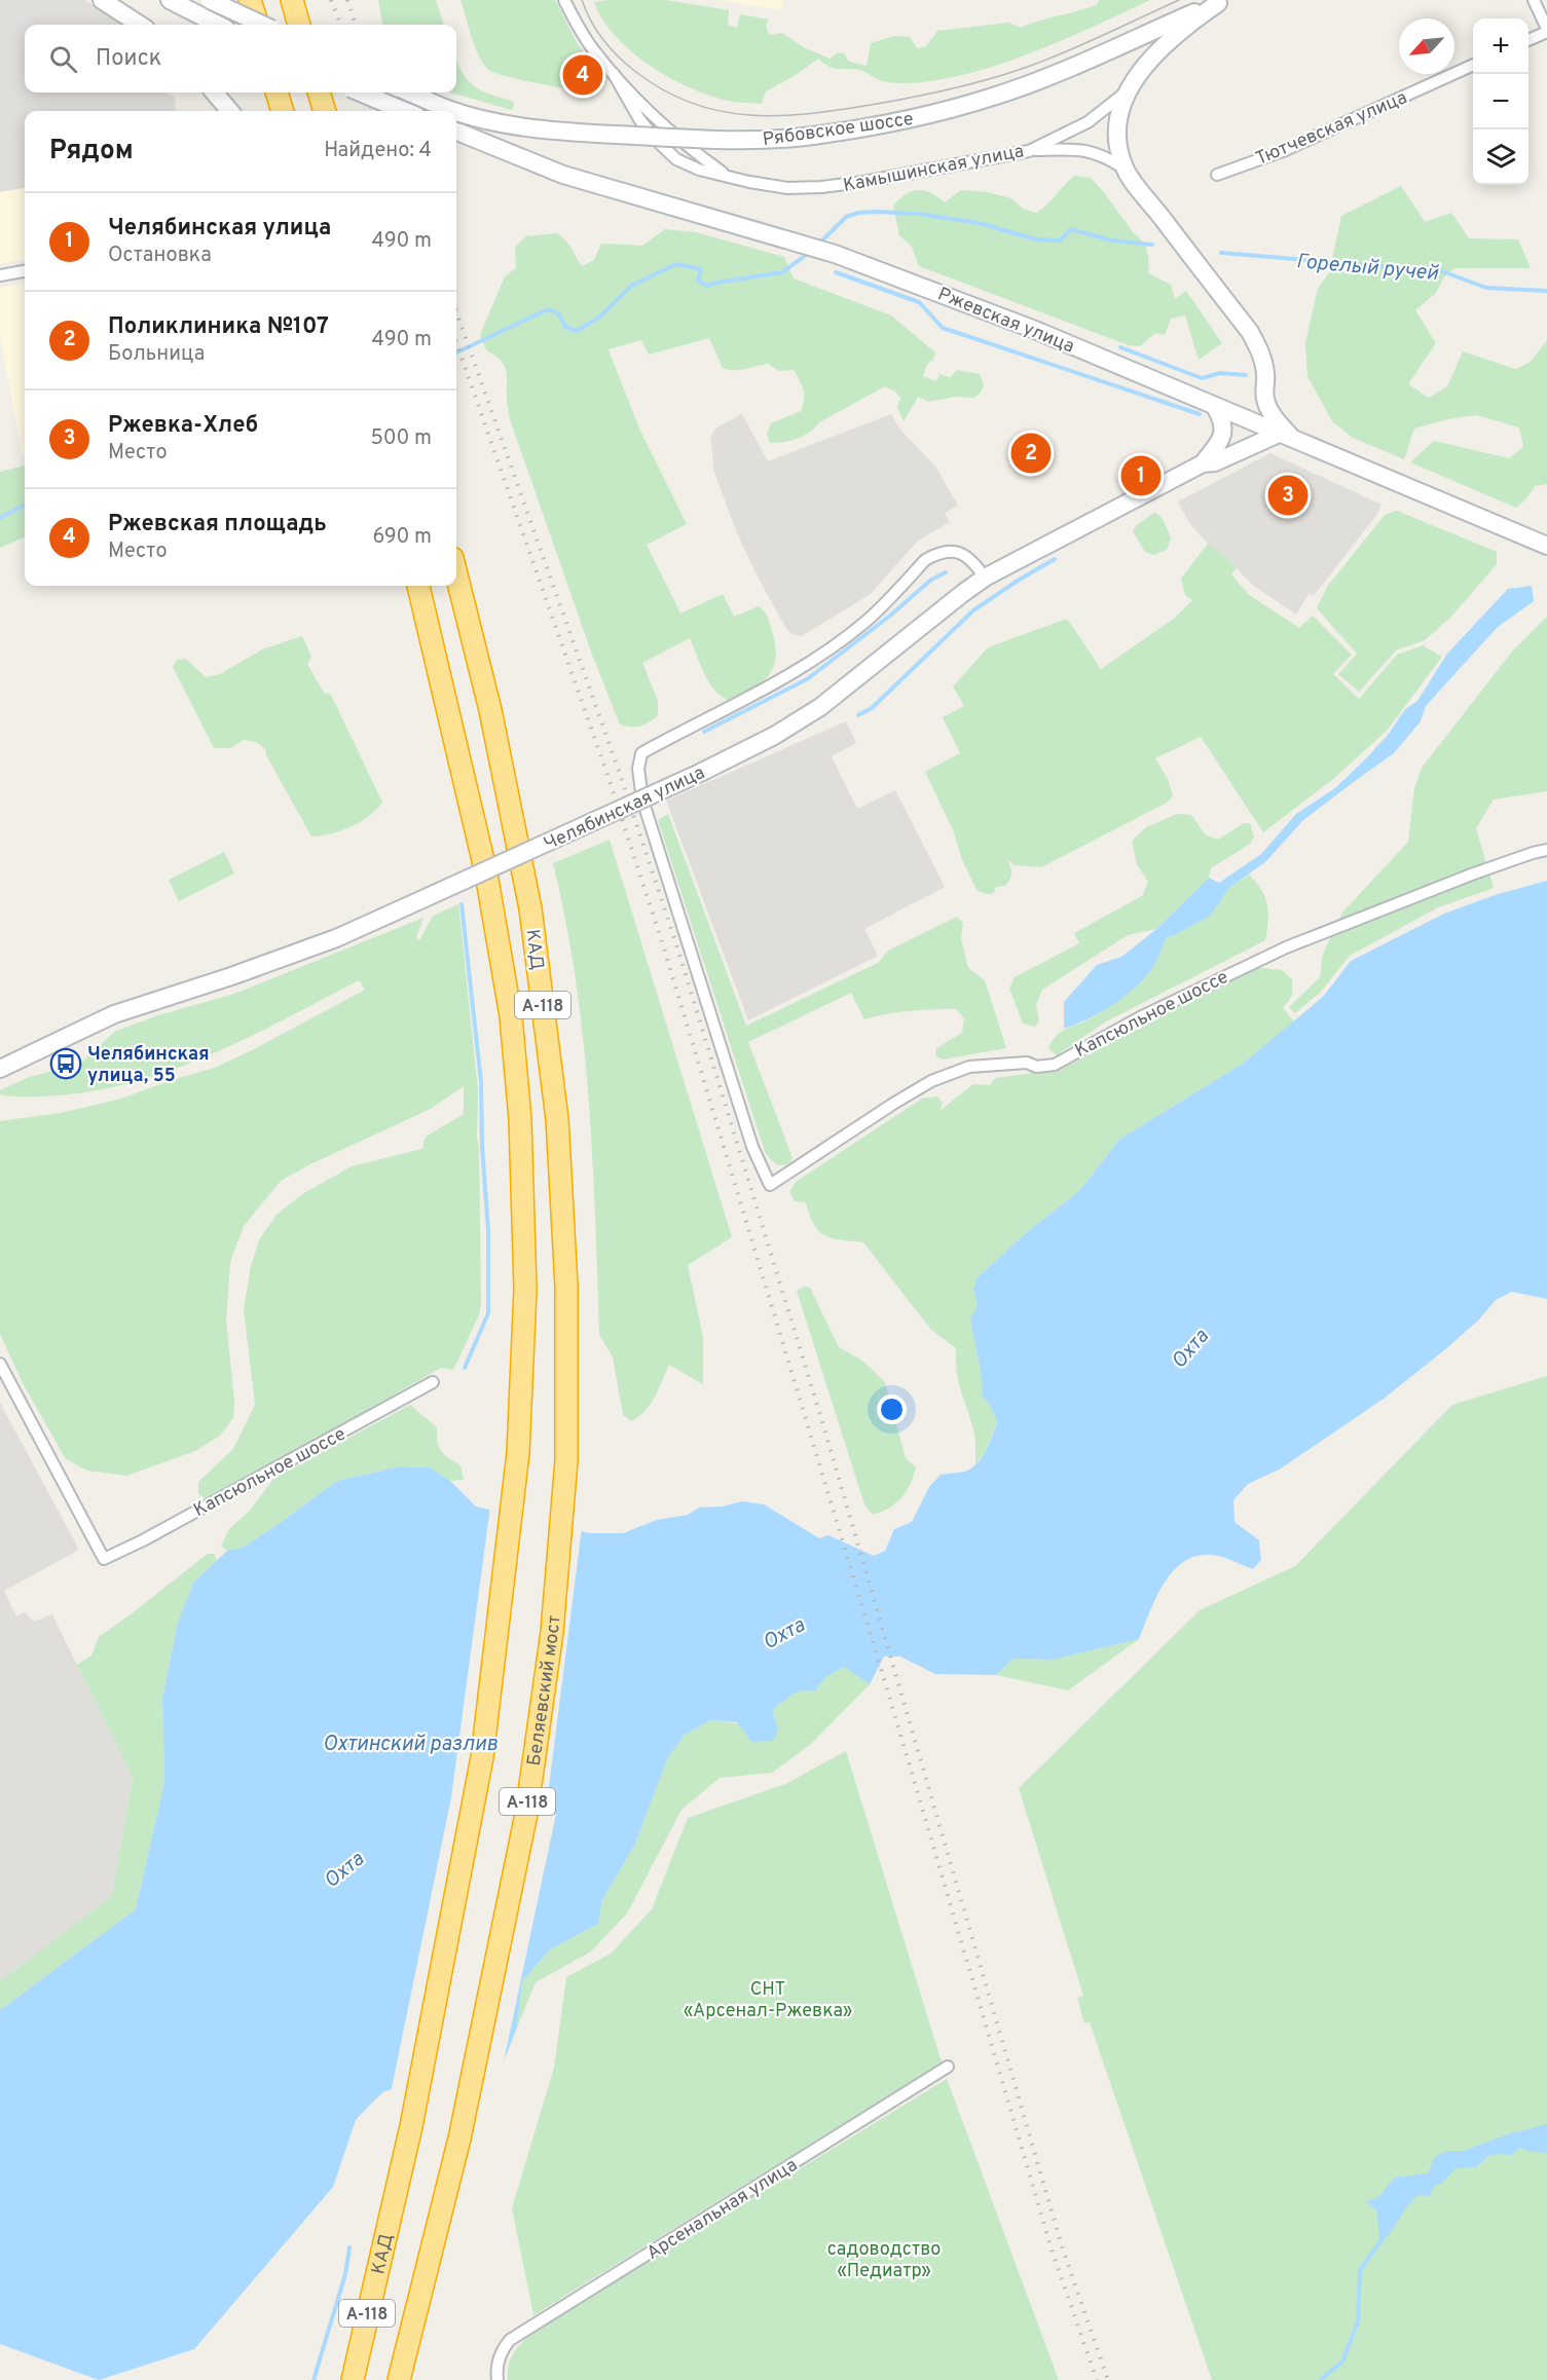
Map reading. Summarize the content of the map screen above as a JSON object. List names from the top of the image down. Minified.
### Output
{"streets":{"highway":["КАД","А-118","Беляевский мост"],"main road":["Рябовское шоссе","Ржевская улица","Челябинская улица"],"street":["Тютчевская улица","Камышинская улица","Капсюльное шоссе","Арсенальная улица"]},"crossings":[["Ржевская улица","Челябинская улица"],["Челябинская улица","Капсюльное шоссе"],["КАД","Беляевский мост"]],"water":["Горелый ручей","Охта","Охтинский разлив"],"parks":["СНТ «Арсенал-Ржевка»","садоводство «Педиатр»"],"places":{"bus stop":["Челябинская улица, 55"]},"north":"bottom left","page":{"map_buttons":["+","−"],"search":"Поиск","pins":["4","2","1","3"],"heading":["Рядом","Найдено: 4"],"list":[{"mark":"1","name":"Челябинская улица","note":"Остановка","value":"490 m"},{"mark":"2","name":"Поликлиника №107","note":"Больница","value":"490 m"},{"mark":"3","name":"Ржевка-Хлеб","note":"Место","value":"500 m"},{"mark":"4","name":"Ржевская площадь","note":"Место","value":"690 m"}]}}
